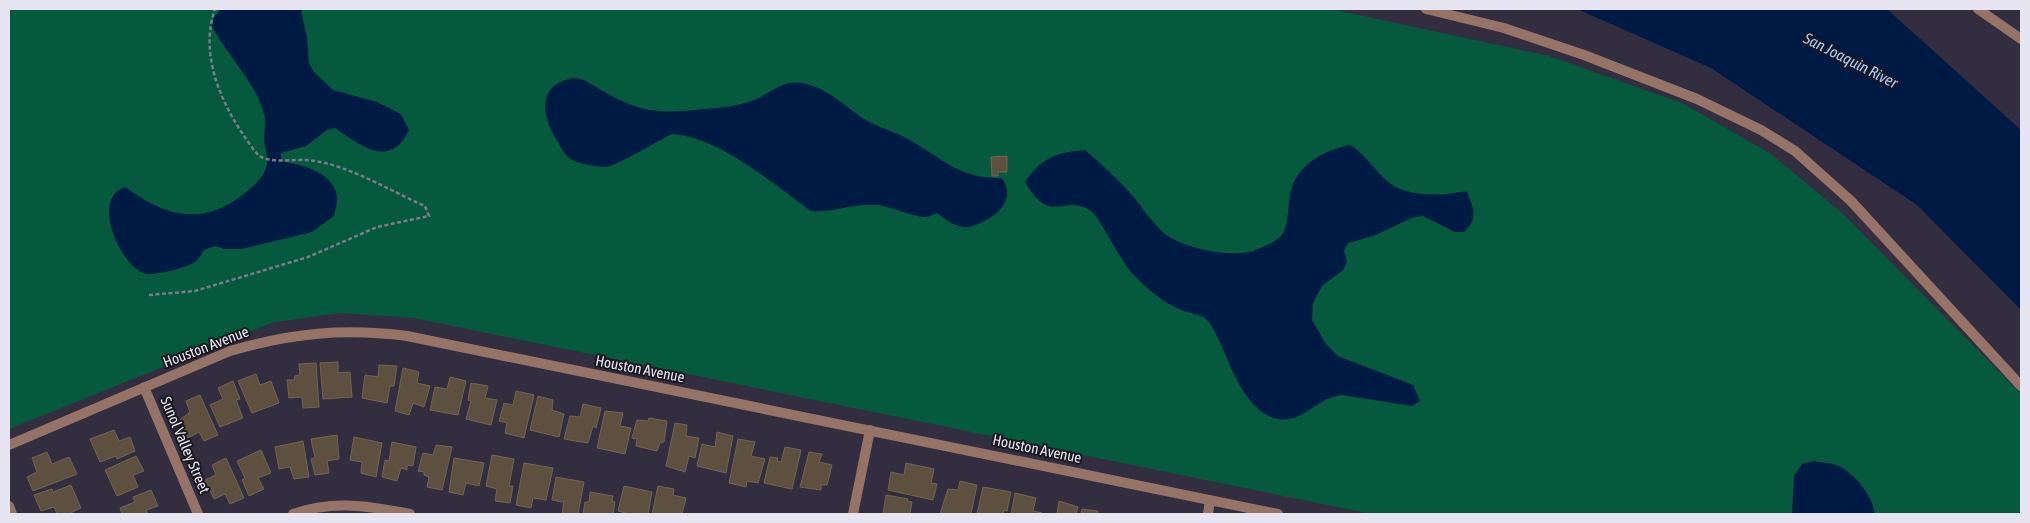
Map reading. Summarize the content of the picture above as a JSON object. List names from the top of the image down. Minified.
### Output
{"streets":{"street":["Houston Avenue","Sunol Valley Street"]},"crossings":[["Houston Avenue","Sunol Valley Street"]],"water":["San Joaquin River"]}
